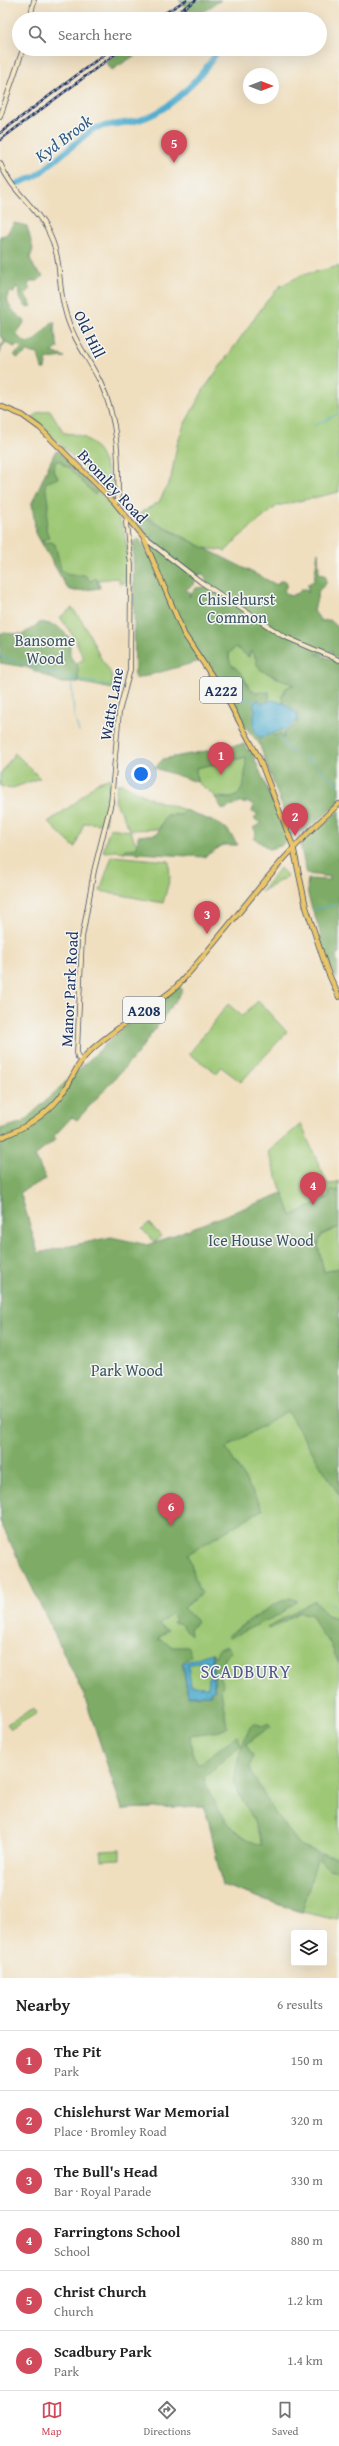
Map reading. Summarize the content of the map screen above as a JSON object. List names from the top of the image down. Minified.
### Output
{"streets":{"main road":["Old Hill","Bromley Road","A222","Watts Lane","Manor Park Road","A208"]},"crossings":[["Old Hill","Bromley Road"],["Bromley Road","A222"],["Bromley Road","Watts Lane"],["Bromley Road","A208"],["A222","A208"],["Watts Lane","Manor Park Road"],["Manor Park Road","A208"]],"districts":["SCADBURY"],"water":["Kyd Brook"],"parks":["Chislehurst Common","Bansome Wood","Ice House Wood","Park Wood"],"north":"right","page":{"search":"Search here","pins":["5","1","2","3","4","6"],"heading":["Nearby","6 results"],"list":[{"mark":"1","name":"The Pit","note":"Park","value":"150 m"},{"mark":"2","name":"Chislehurst War Memorial","note":"Place · Bromley Road","value":"320 m"},{"mark":"3","name":"The Bull's Head","note":"Bar · Royal Parade","value":"330 m"},{"mark":"4","name":"Farringtons School","note":"School","value":"880 m"},{"mark":"5","name":"Christ Church","note":"Church","value":"1.2 km"},{"mark":"6","name":"Scadbury Park","note":"Park","value":"1.4 km"}],"nav":["Map","Directions","Saved"]}}
